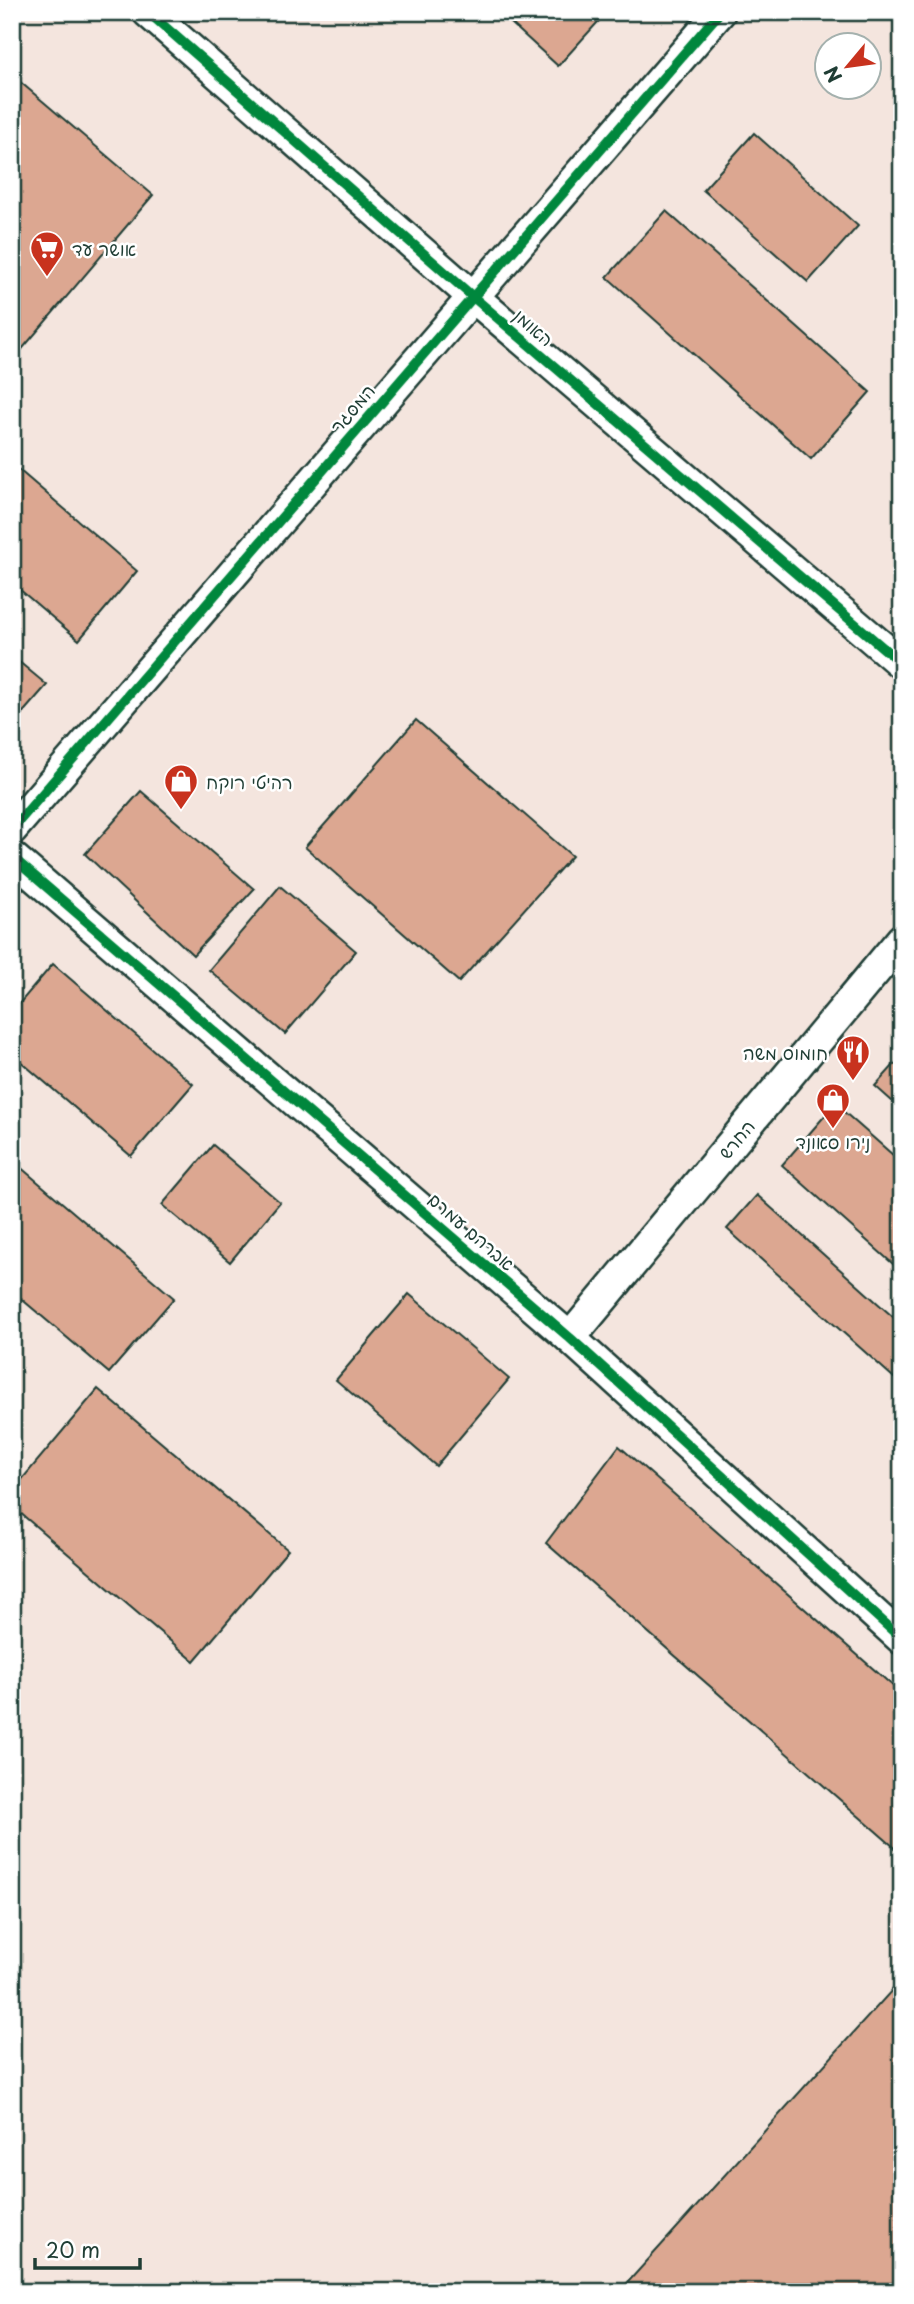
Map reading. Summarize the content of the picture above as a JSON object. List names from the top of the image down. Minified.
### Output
{"streets":{"street":["האומן","המסגר","החרש","אברהם עמרם"]},"crossings":[["האומן","המסגר"],["החרש","אברהם עמרם"]],"places":{"supermarket":["אושר עד"],"shop":["רהיטי רוקח","נירו סאונד"],"restaurant":["חומוס משה"]},"scale_bar":"20 m","north":"bottom left"}
